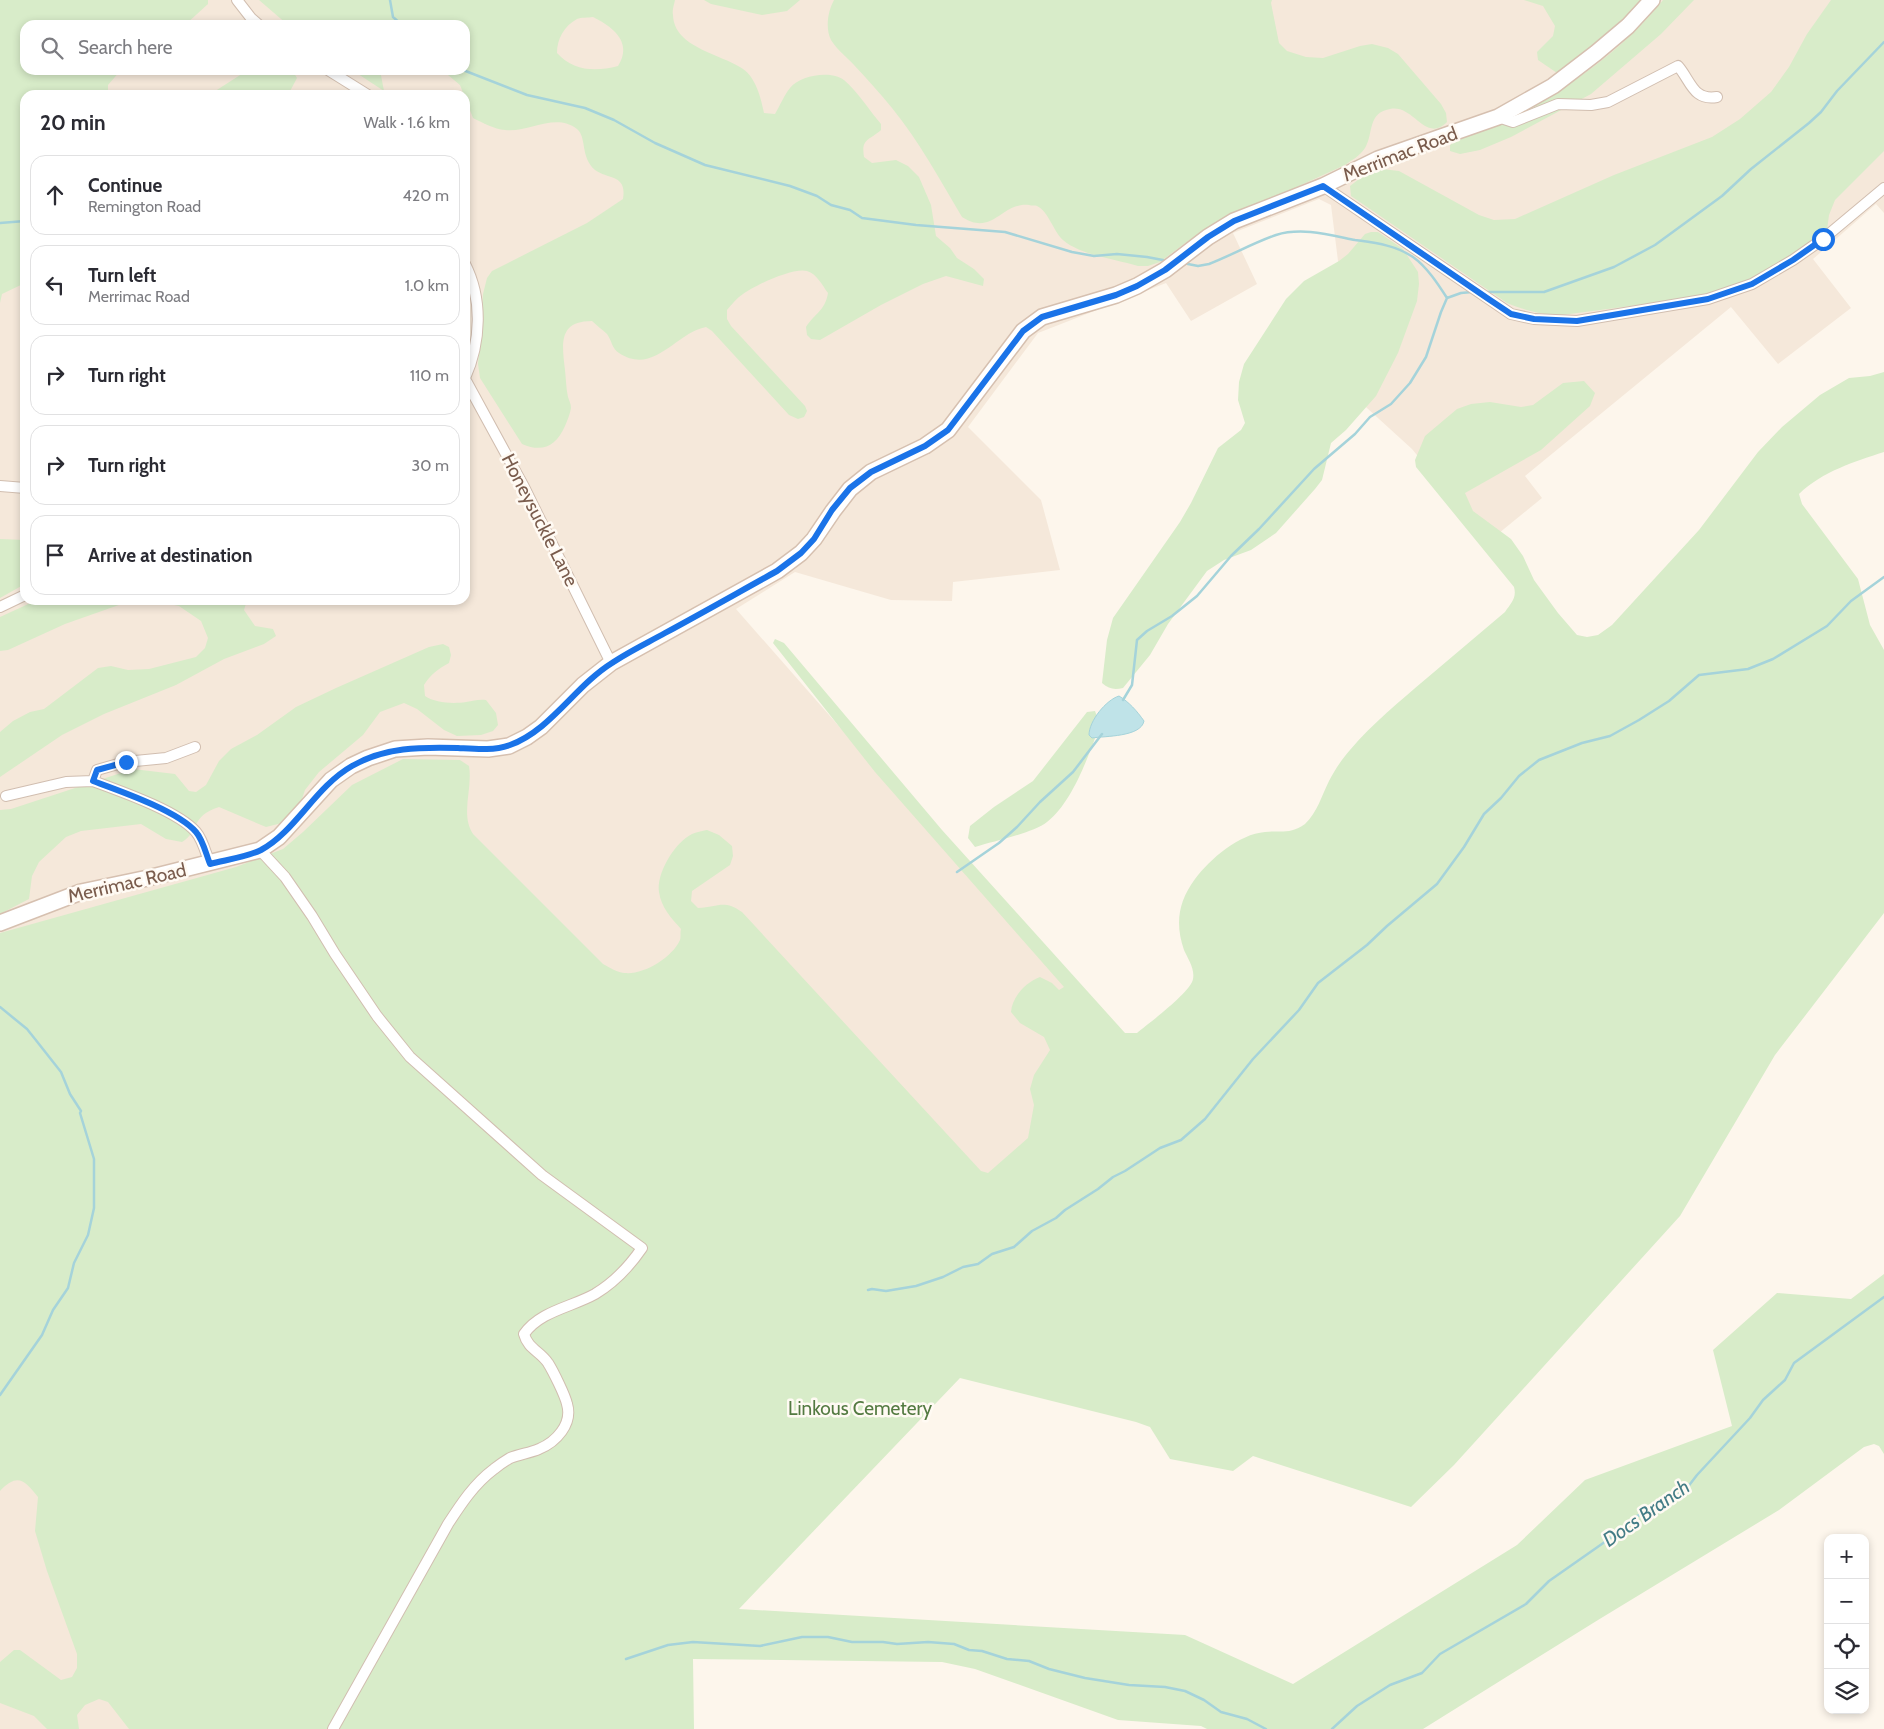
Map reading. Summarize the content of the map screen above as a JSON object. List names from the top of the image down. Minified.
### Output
{"streets":{"street":["Merrimac Road","Honeysuckle Lane"]},"crossings":[["Merrimac Road","Honeysuckle Lane"]],"water":["Docs Branch"],"parks":["Linkous Cemetery"],"page":{"search":"Search here","heading":["20 min","Walk · 1.6 km"],"list":[["Continue","Remington Road","420 m"],["Turn left","Merrimac Road","1.0 km"],["Turn right","110 m"],["Turn right","30 m"],"Arrive at destination"],"map_buttons":["+","−"]}}
